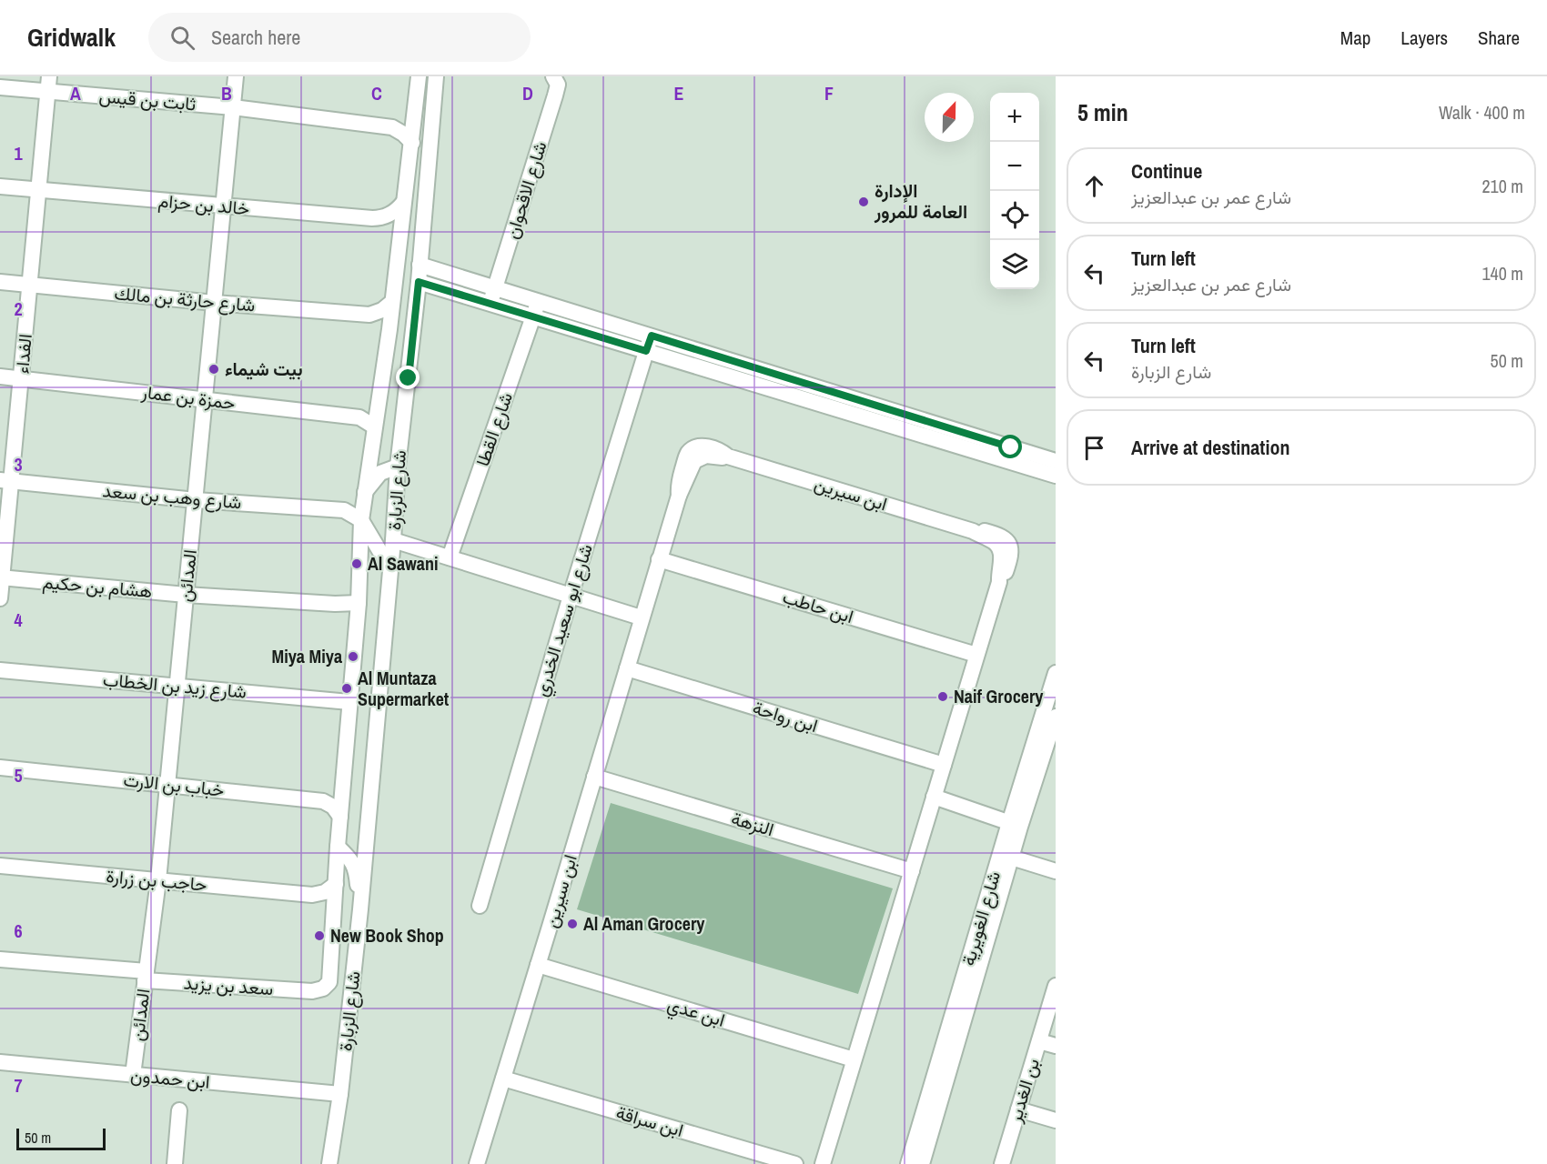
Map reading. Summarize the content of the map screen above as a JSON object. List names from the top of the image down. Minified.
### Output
{"streets":{"street":["ثابت بن قيس","شارع الاقحوان","خالد بن حزام","شارع حارثة بن مالك","الفداء","حمزة بن عمار","شارع القطا","شارع الزبارة","ابن سيرين","شارع وهب بن سعد","المدائن","هشام بن حكيم","ابن حاطب","شارع ابو سعيد الخدري","شارع زيد بن الخطاب","ابن رواحة","خباب بن الارت","النزهة","حاجب بن زرارة","شارع الغويرية","سعد بن يزيد","ابن عدي","ابن حمدون","بن الغدير","ابن سراقة"]},"crossings":[["ثابت بن قيس","الفداء"],["ثابت بن قيس","المدائن"],["خالد بن حزام","الفداء"],["خالد بن حزام","شارع الزبارة"],["خالد بن حزام","المدائن"],["شارع حارثة بن مالك","الفداء"],["شارع حارثة بن مالك","المدائن"],["الفداء","حمزة بن عمار"],["الفداء","شارع وهب بن سعد"],["الفداء","هشام بن حكيم"],["حمزة بن عمار","شارع الزبارة"],["حمزة بن عمار","المدائن"],["شارع الزبارة","شارع وهب بن سعد"],["شارع الزبارة","هشام بن حكيم"],["شارع الزبارة","شارع زيد بن الخطاب"],["شارع الزبارة","خباب بن الارت"],["شارع الزبارة","حاجب بن زرارة"],["شارع الزبارة","سعد بن يزيد"],["شارع الزبارة","ابن حمدون"],["ابن سيرين","ابن حاطب"],["ابن سيرين","ابن رواحة"],["ابن سيرين","النزهة"],["ابن سيرين","ابن عدي"],["ابن سيرين","ابن سراقة"],["شارع وهب بن سعد","المدائن"],["المدائن","هشام بن حكيم"],["المدائن","شارع زيد بن الخطاب"],["المدائن","خباب بن الارت"],["المدائن","حاجب بن زرارة"],["المدائن","سعد بن يزيد"],["المدائن","ابن حمدون"]],"places":["الإدارة العامة للمرور","بيت شيماء","Al Sawani","Miya Miya","Al Muntaza Supermarket","Naif Grocery","Al Aman Grocery","New Book Shop"],"scale_bar":"50 m","north":"top","page":{"header":"Gridwalk","search":"Search here","nav":["Map","Layers","Share"],"heading":["5 min","Walk · 400 m"],"map_buttons":["+","−"],"list":[["Continue","شارع عمر بن عبدالعزيز","210 m"],["Turn left","شارع عمر بن عبدالعزيز","140 m"],["Turn left","شارع الزبارة","50 m"],"Arrive at destination"],"scale":"50 m"},"grid":{"columns":["A","B","C","D","E","F"],"rows":["1","2","3","4","5","6","7"]}}
